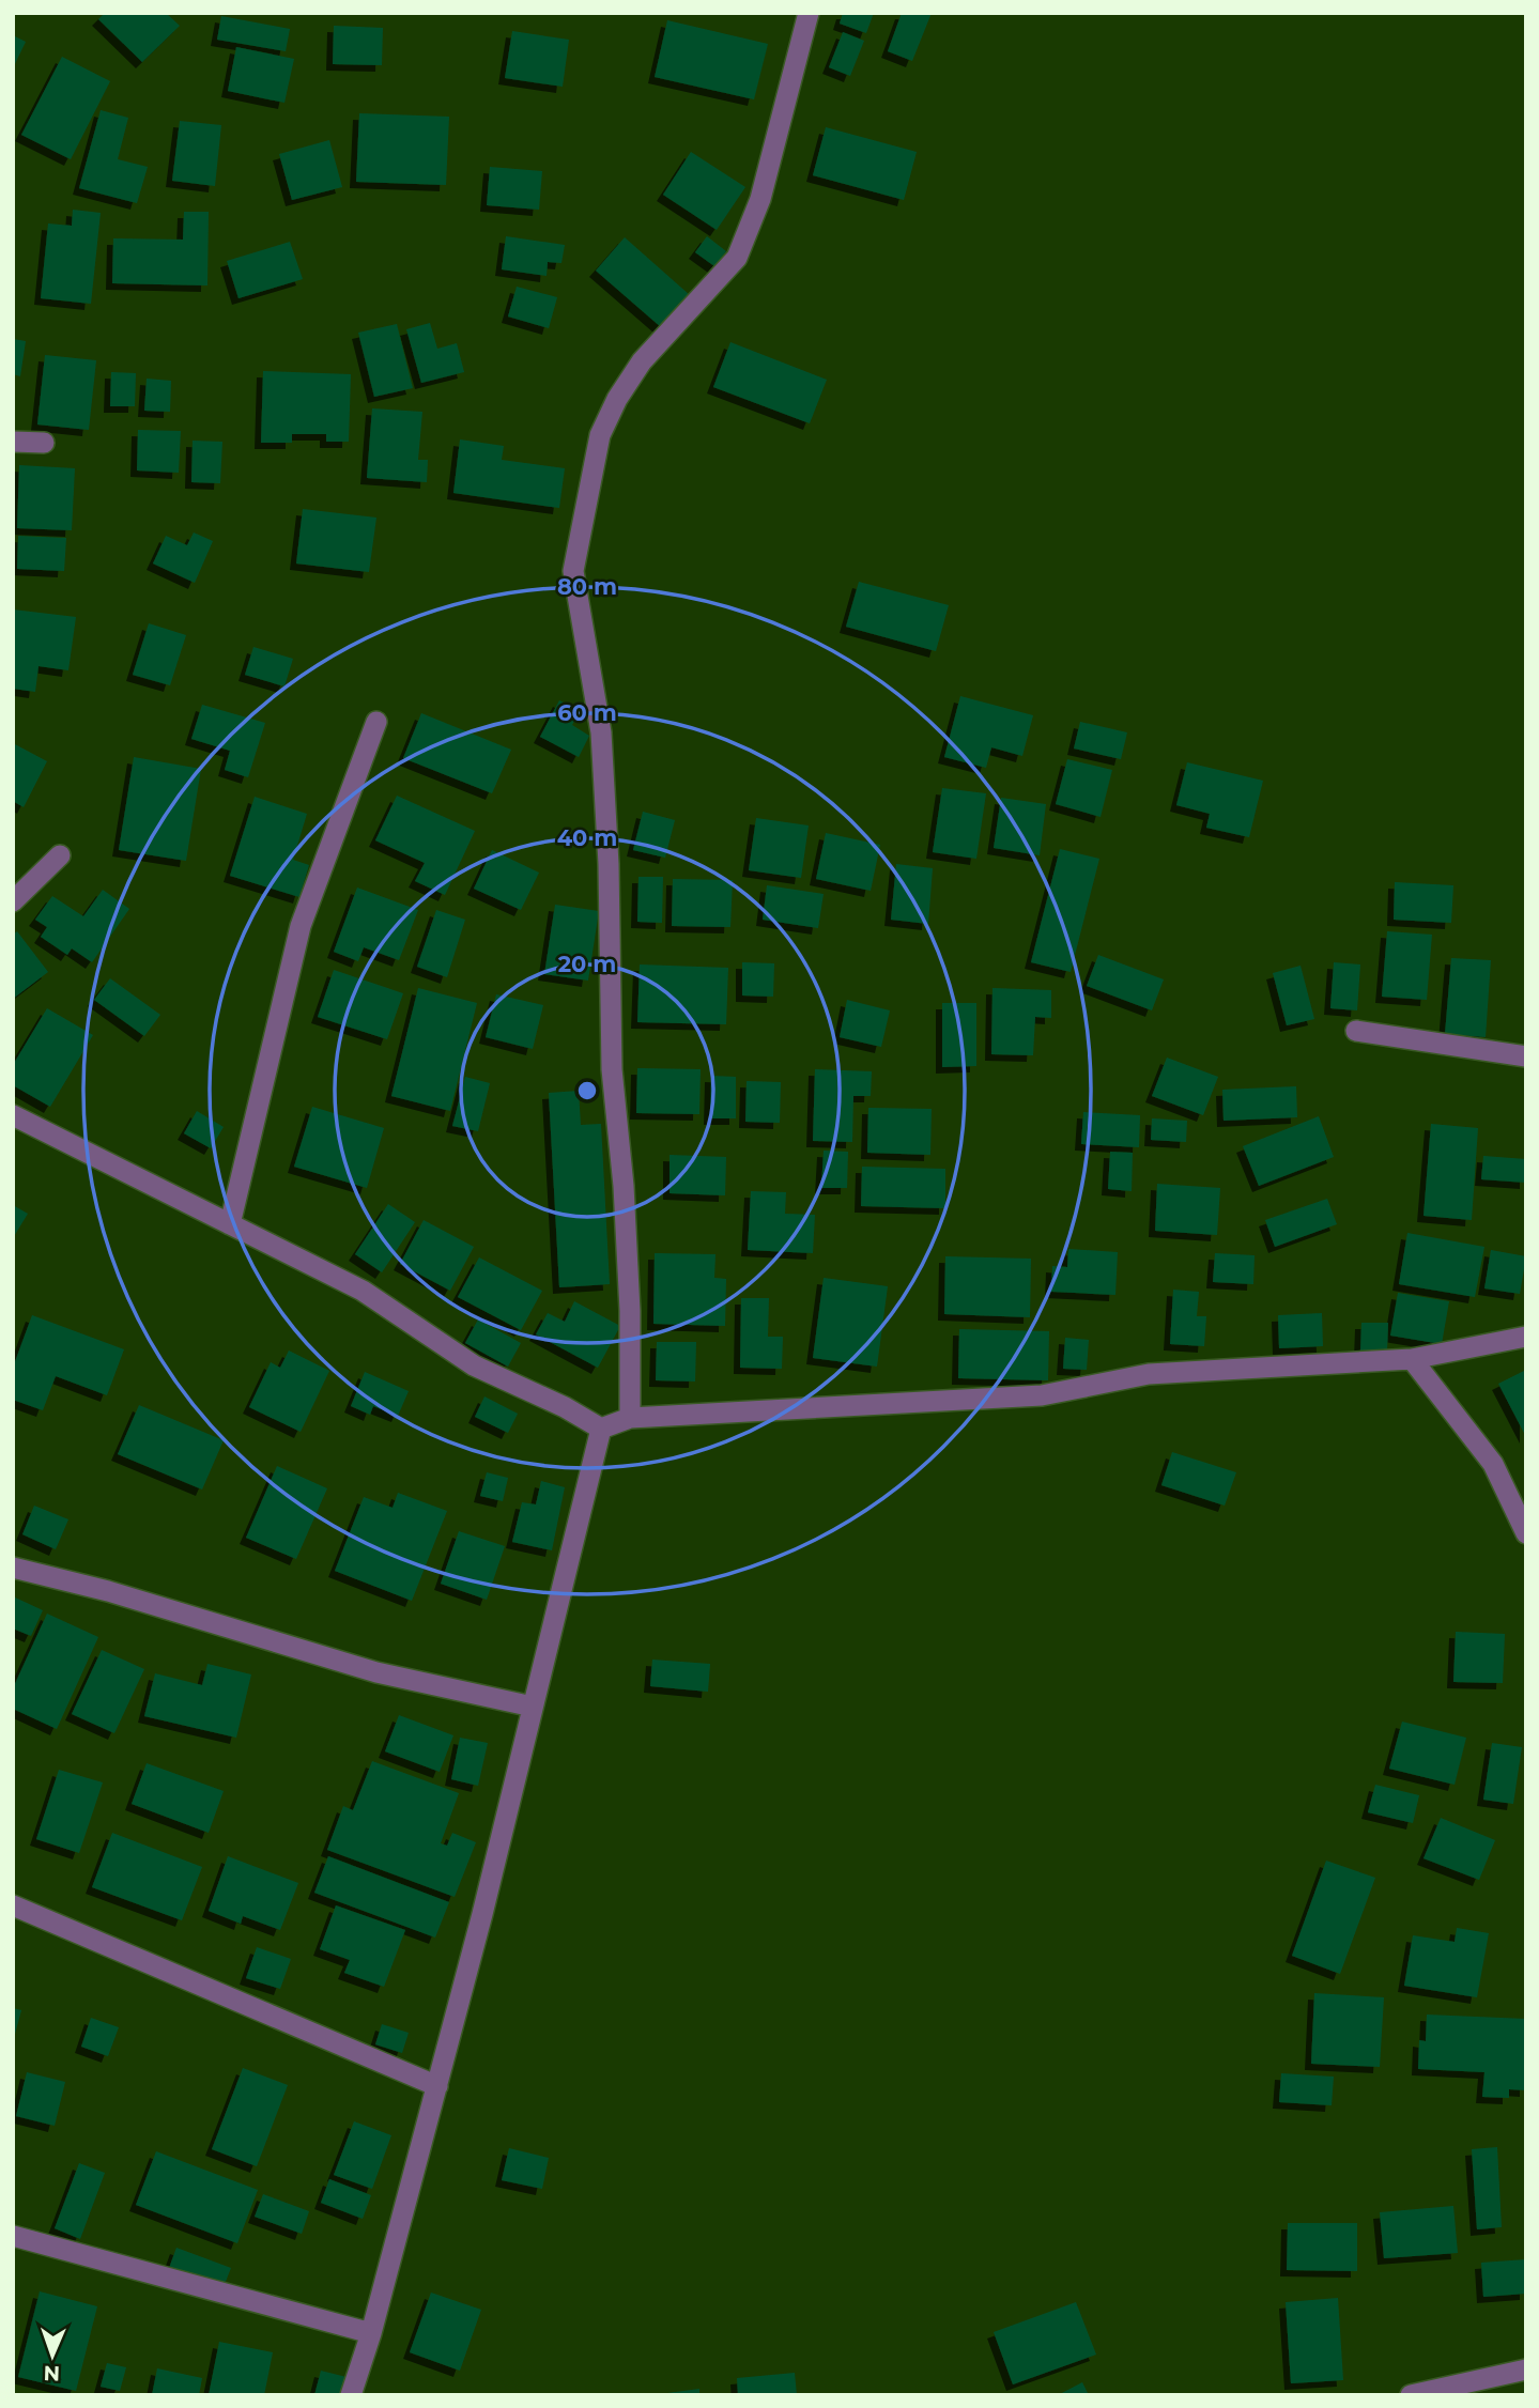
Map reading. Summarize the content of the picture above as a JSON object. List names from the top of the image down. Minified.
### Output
{"north":"bottom","rings":["80 m","60 m","40 m","20 m"]}
